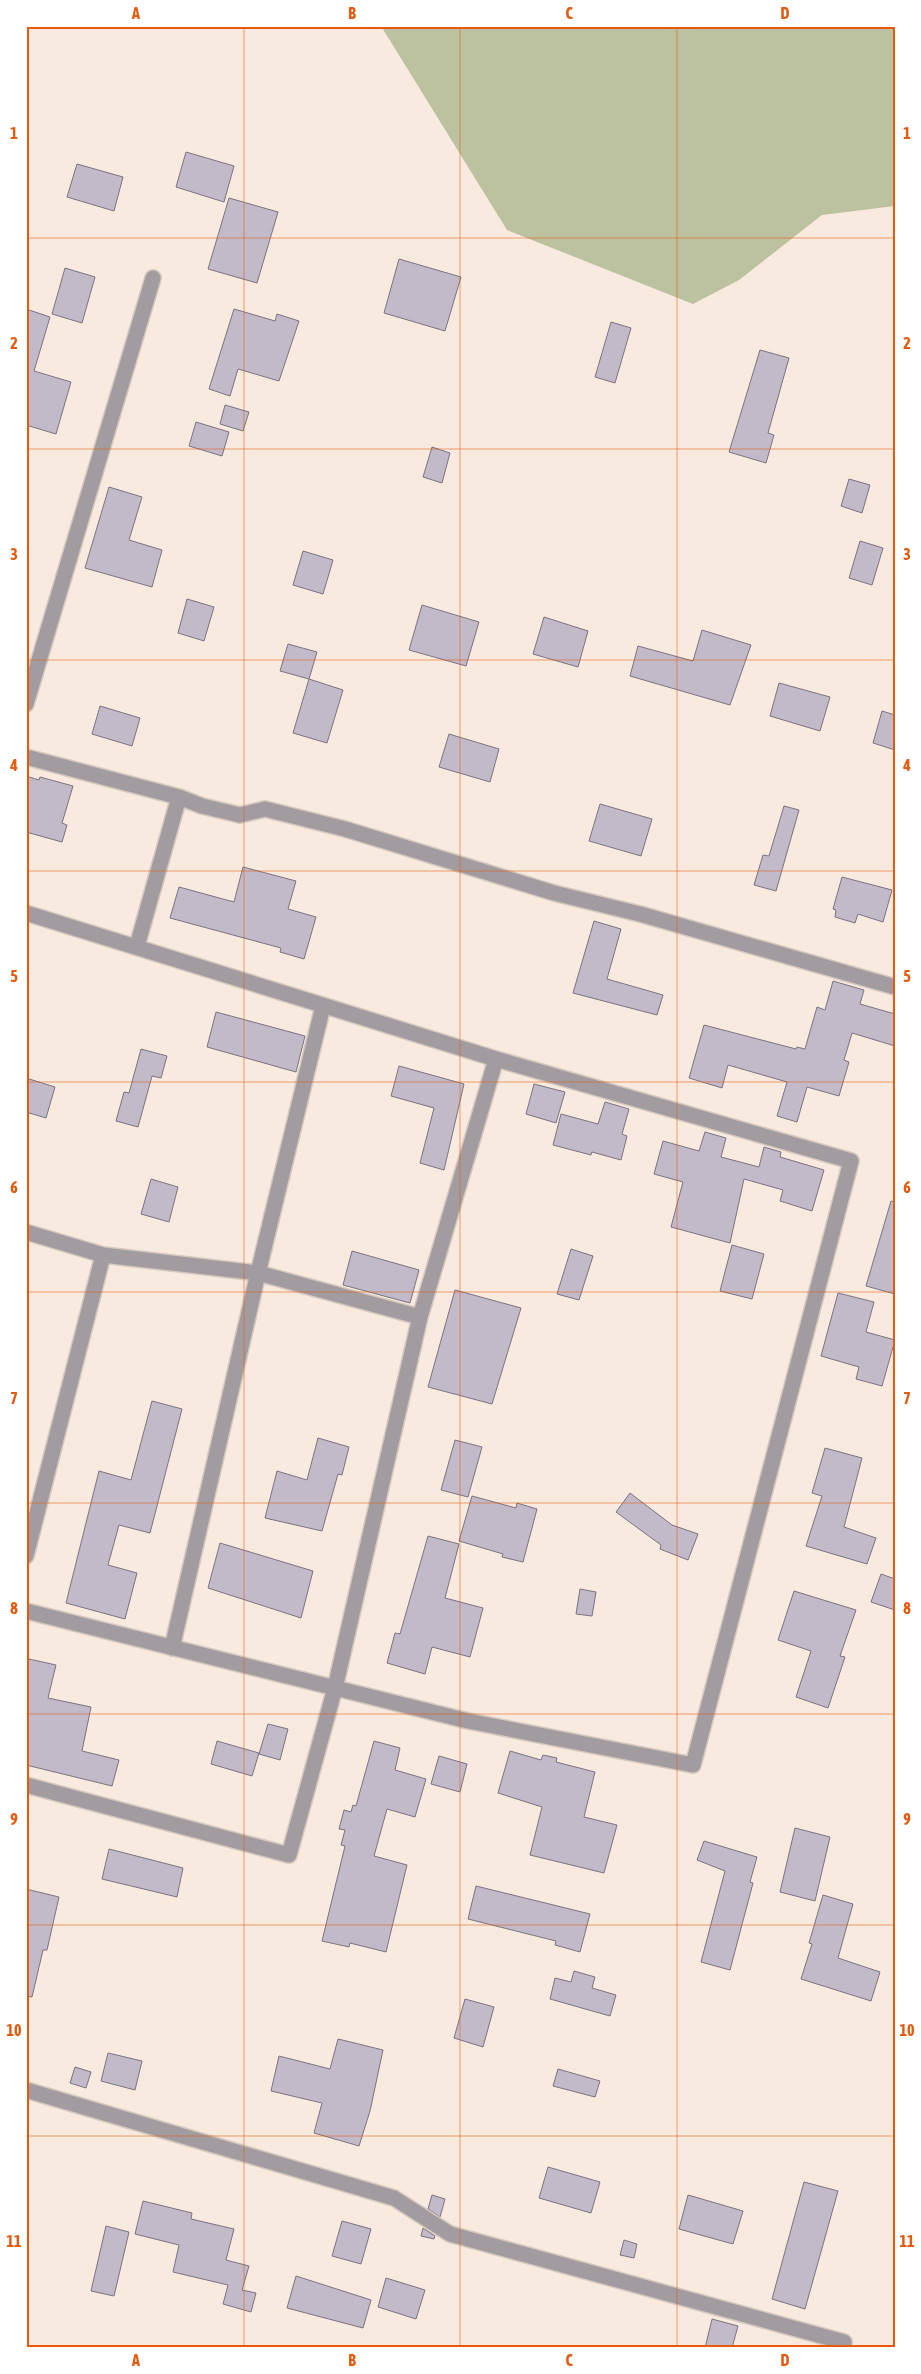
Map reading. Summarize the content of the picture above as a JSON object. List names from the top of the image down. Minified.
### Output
{"grid":{"columns":["A","B","C","D"],"rows":["1","2","3","4","5","6","7","8","9","10","11"]}}
